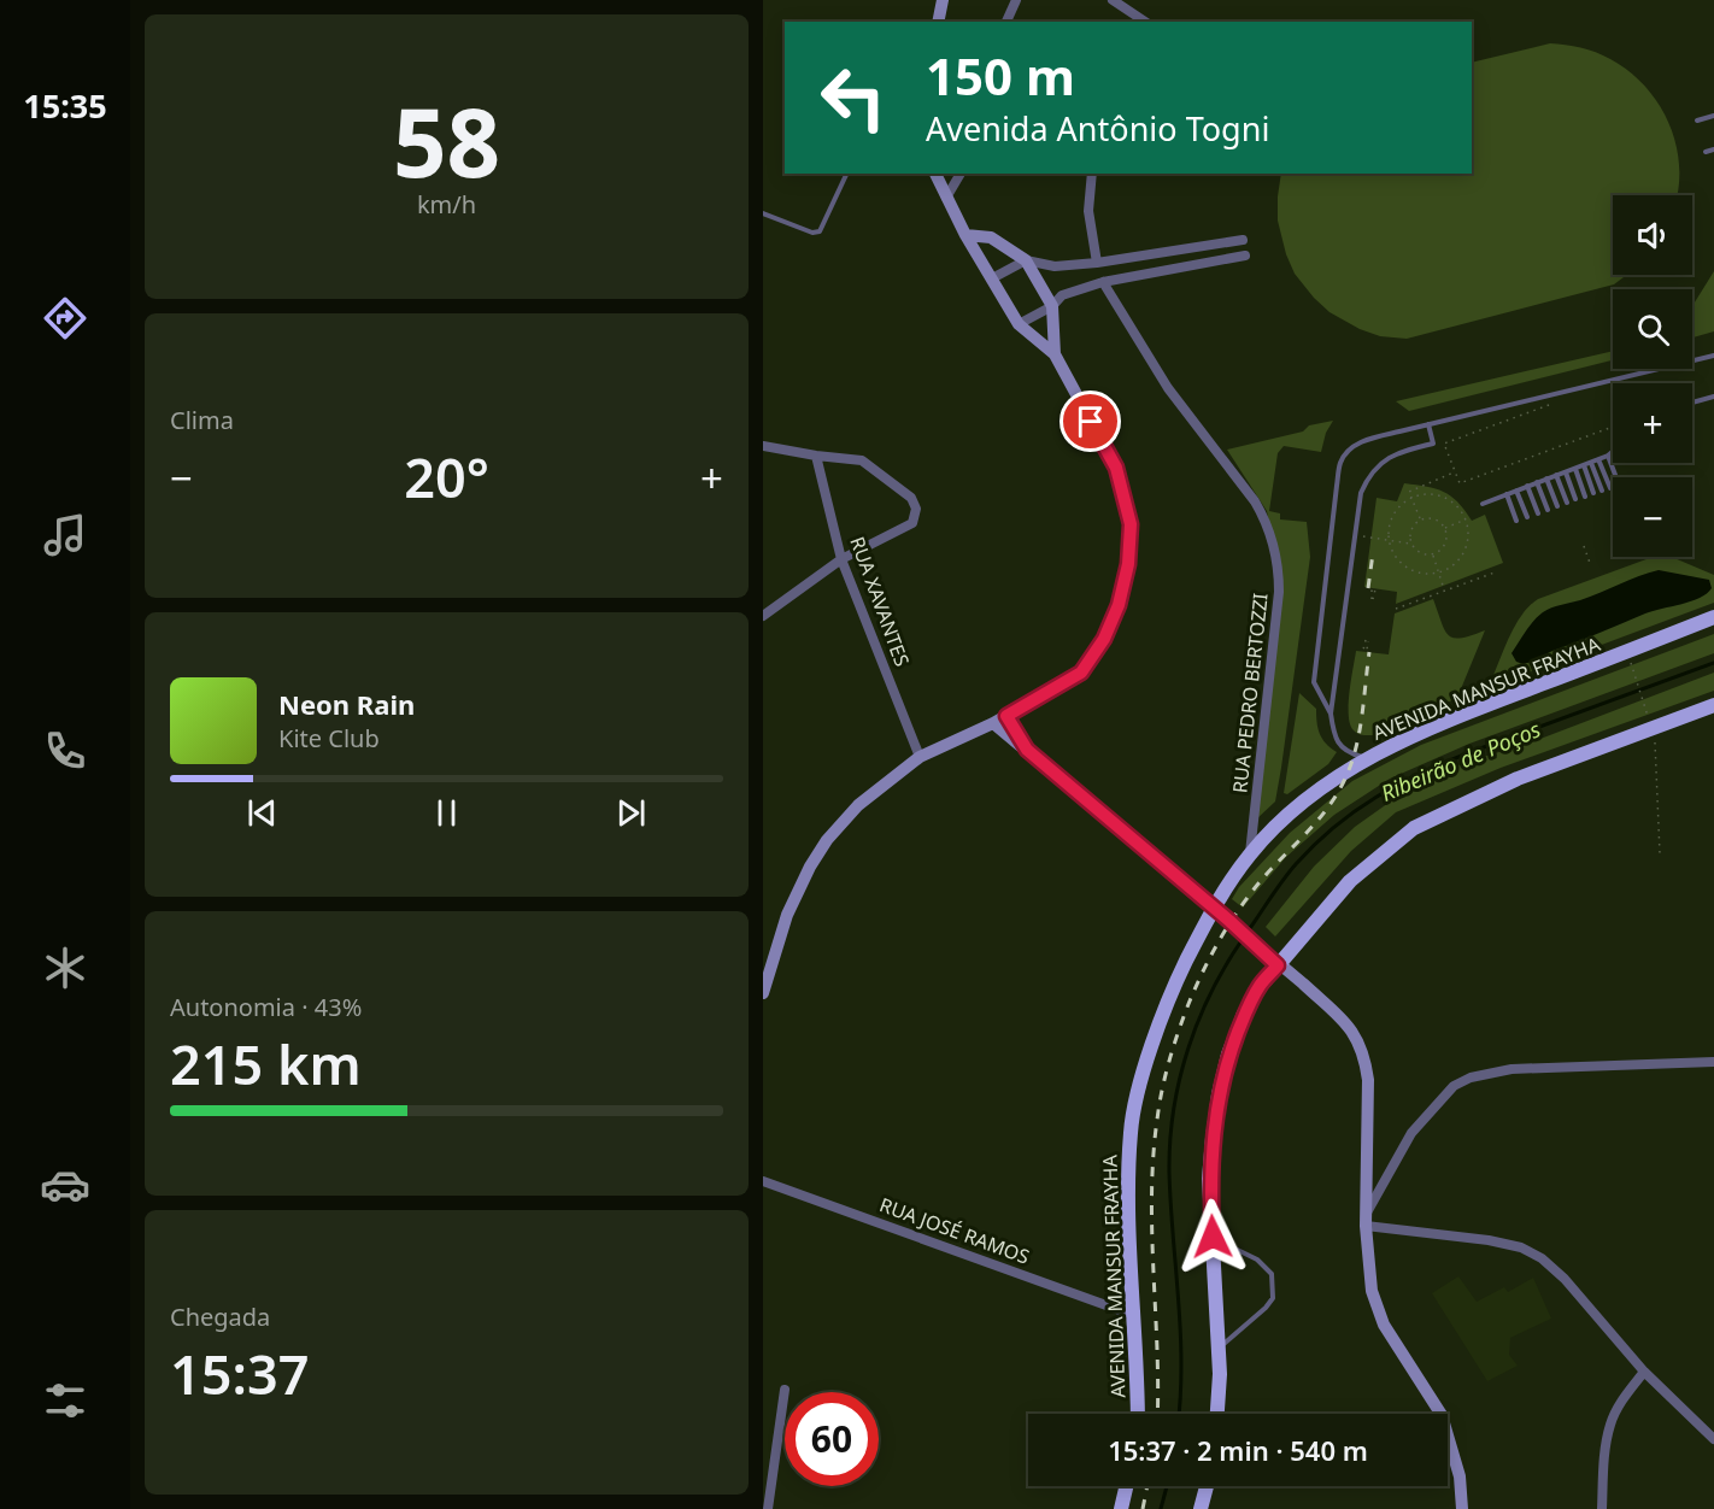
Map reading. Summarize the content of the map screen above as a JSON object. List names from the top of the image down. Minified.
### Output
{"streets":{"main road":["AVENIDA MANSUR FRAYHA"],"street":["RUA XAVANTES","RUA PEDRO BERTOZZI","RUA JOSÉ RAMOS"]},"crossings":[["AVENIDA MANSUR FRAYHA","RUA PEDRO BERTOZZI"],["AVENIDA MANSUR FRAYHA","RUA JOSÉ RAMOS"]],"water":["Ribeirão de Poços"],"page":{"tabs":"15:35","tile":[["58","km/h"],"Clima",["Autonomia · 43%","215 km"],["Chegada","15:37"]],"turn":["150 m","Avenida Antônio Togni"],"map_buttons":["+","−"],"heat":["−","20°","+"],"song":["Neon Rain","Kite Club"],"limit":"60","trip":"15:37 · 2 min · 540 m"}}
